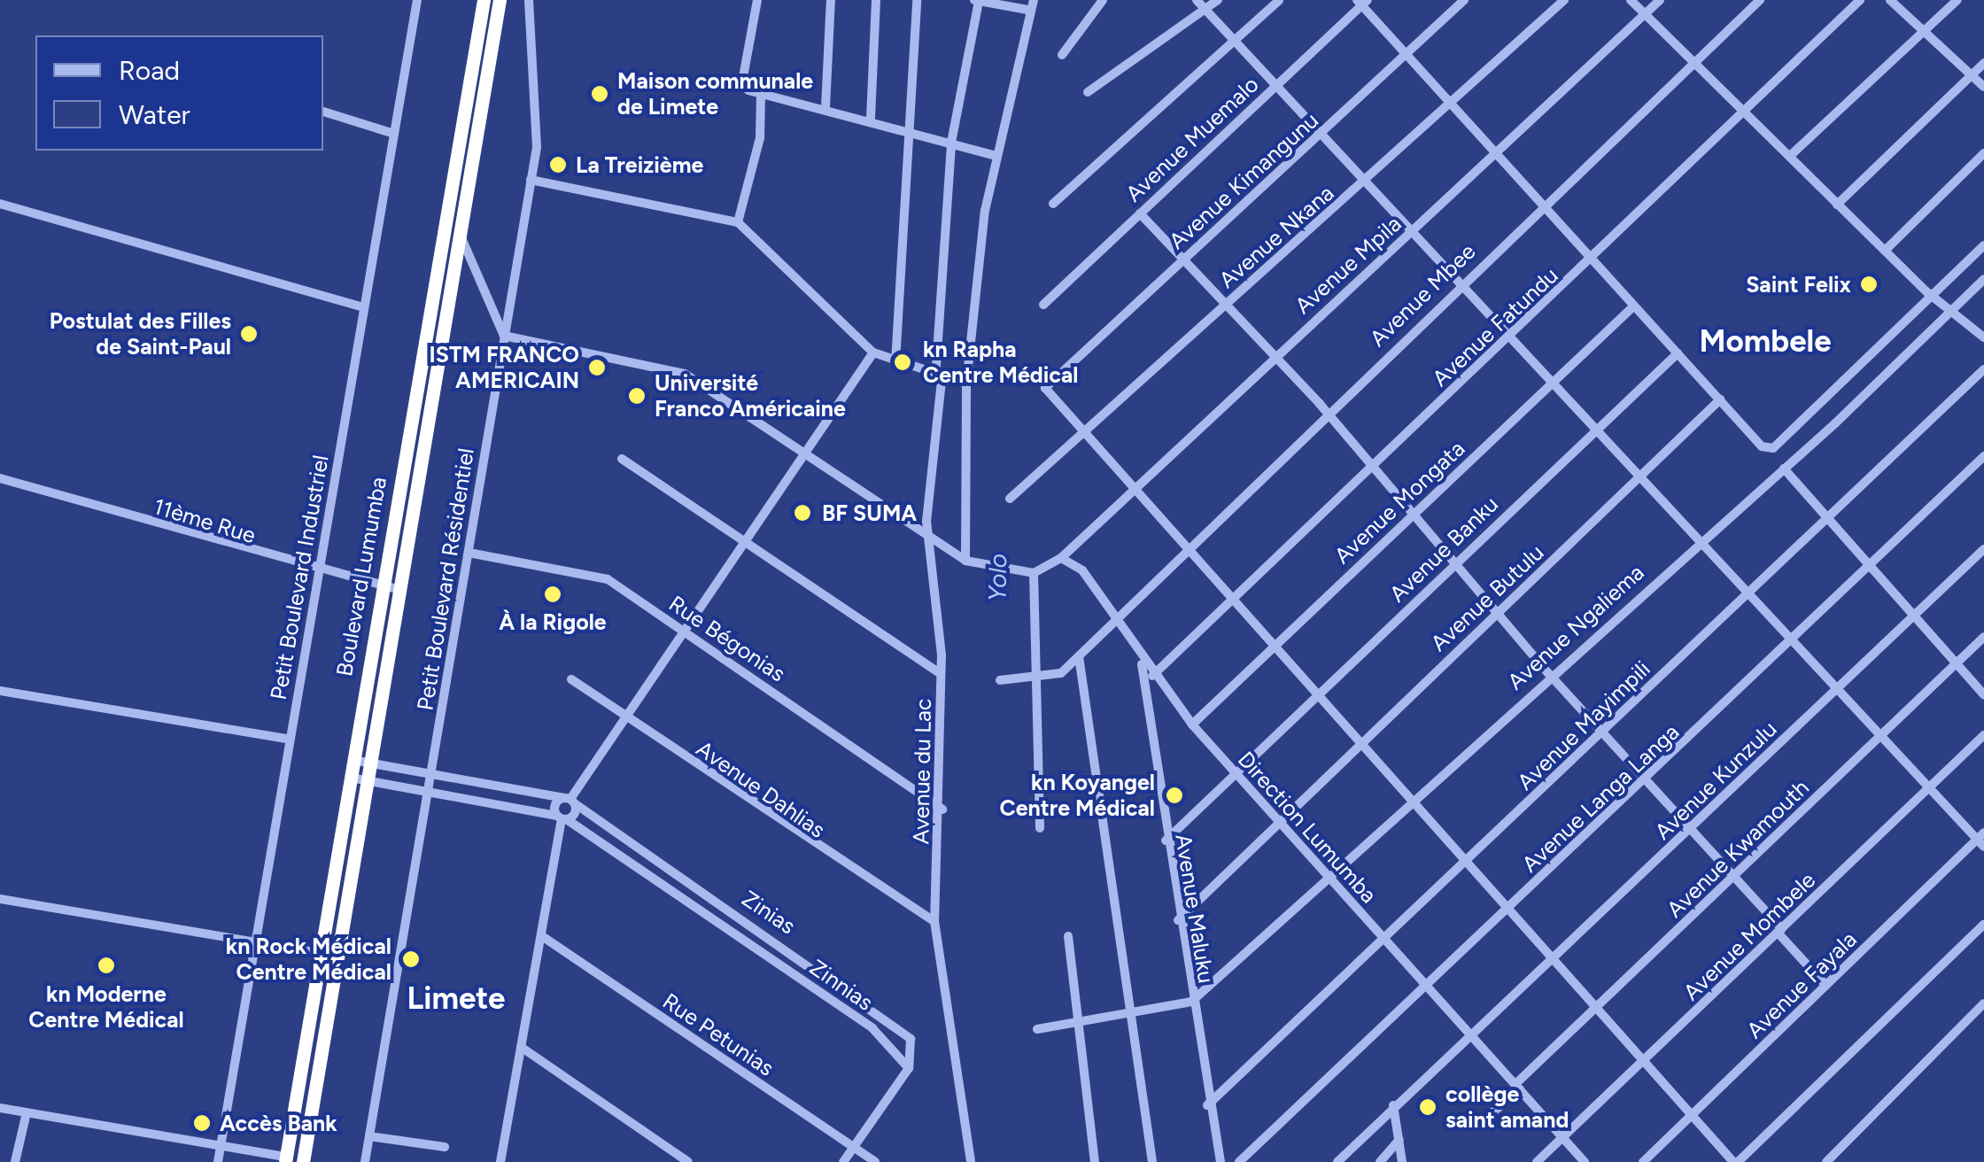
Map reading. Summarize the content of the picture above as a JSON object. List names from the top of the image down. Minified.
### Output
{"streets":{"highway":["Boulevard Lumumba"],"street":["Avenue Muemalo","Avenue Kimangunu","Avenue Nkana","Avenue Mpila","Avenue Mbee","Avenue Fatundu","Avenue Mongata","11ème Rue","Avenue Banku","Petit Boulevard Industriel","Petit Boulevard Résidentiel","Avenue Butulu","Avenue Ngaliema","Rue Bégonias","Avenue Mayimpili","Avenue du Lac","Avenue Kunzulu","Avenue Dahlias","Avenue Langa Langa","Direction Lumumba","Avenue Kwamouth","Avenue Maluku","Zinias","Avenue Mombele","Zinnias","Avenue Fayala","Rue Petunias"]},"crossings":[["Avenue Kimangunu","Avenue Nkana"],["Avenue Mpila","Direction Lumumba"],["Avenue Mbee","Direction Lumumba"],["Avenue Fatundu","Direction Lumumba"],["Avenue Mongata","Direction Lumumba"],["11ème Rue","Boulevard Lumumba"],["11ème Rue","Petit Boulevard Industriel"],["Avenue Banku","Direction Lumumba"],["Avenue Banku","Avenue Maluku"],["Petit Boulevard Résidentiel","Rue Bégonias"],["Avenue Butulu","Direction Lumumba"],["Avenue Butulu","Avenue Maluku"],["Avenue Ngaliema","Direction Lumumba"],["Avenue Ngaliema","Avenue Maluku"],["Rue Bégonias","Avenue du Lac"],["Avenue Mayimpili","Direction Lumumba"],["Avenue Mayimpili","Avenue Maluku"],["Avenue du Lac","Avenue Dahlias"],["Avenue Kunzulu","Direction Lumumba"],["Avenue Langa Langa","Direction Lumumba"],["Direction Lumumba","Avenue Kwamouth"],["Direction Lumumba","Avenue Maluku"],["Direction Lumumba","Avenue Mombele"],["Zinias","Zinnias"]],"districts":["Mombele","Limete"],"water":["Yolo"],"places":["Maison communale de Limete","La Treizième","Saint Felix","Postulat des Filles de Saint-Paul","kn Rapha Centre Médical","ISTM FRANCO AMERICAIN","Université Franco Américaine","BF SUMA","À la Rigole","kn Koyangel Centre Médical","kn Rock Médical Centre Médical","kn Moderne Centre Médical","collège saint amand","Accès Bank"],"legend":["Road","Water"]}
